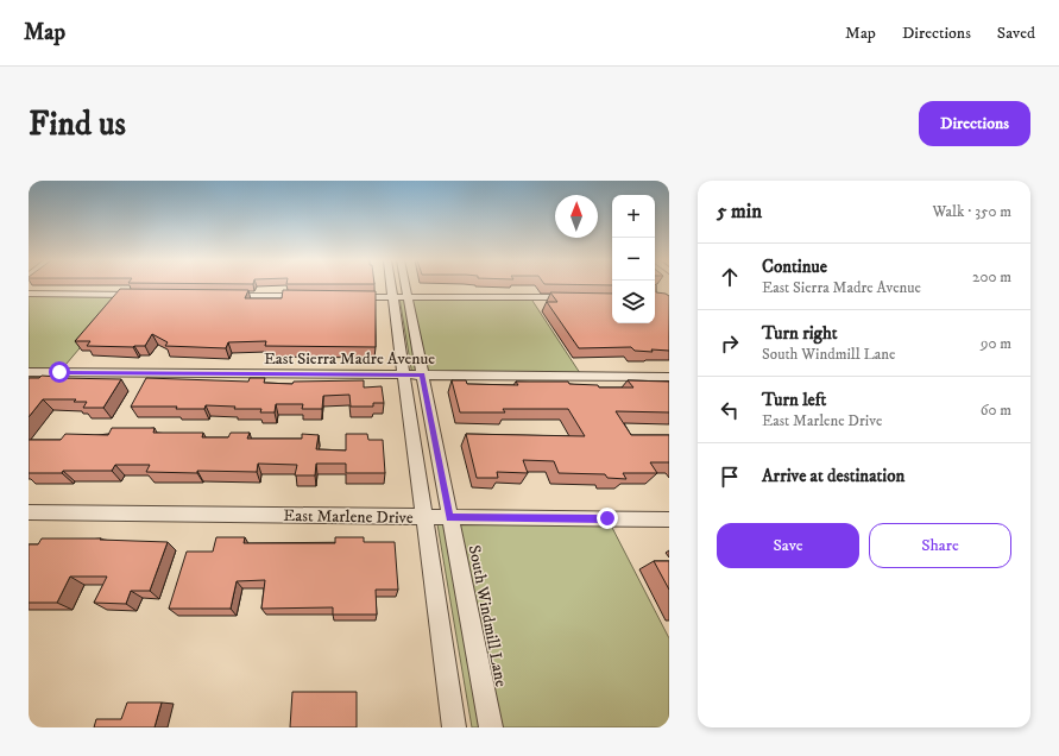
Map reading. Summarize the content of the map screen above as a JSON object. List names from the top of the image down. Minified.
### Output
{"streets":{"street":["East Sierra Madre Avenue","East Marlene Drive","South Windmill Lane"]},"crossings":[["East Sierra Madre Avenue","South Windmill Lane"],["East Marlene Drive","South Windmill Lane"]],"north":"top","page":{"header":"Map","nav":["Map","Directions","Saved"],"buttons":["Directions",["Save","Share"]],"title":"Find us","heading":["5 min","Walk · 350 m"],"map_buttons":["+","−"],"list":[["Continue","East Sierra Madre Avenue","200 m"],["Turn right","South Windmill Lane","90 m"],["Turn left","East Marlene Drive","60 m"],"Arrive at destination"]}}
